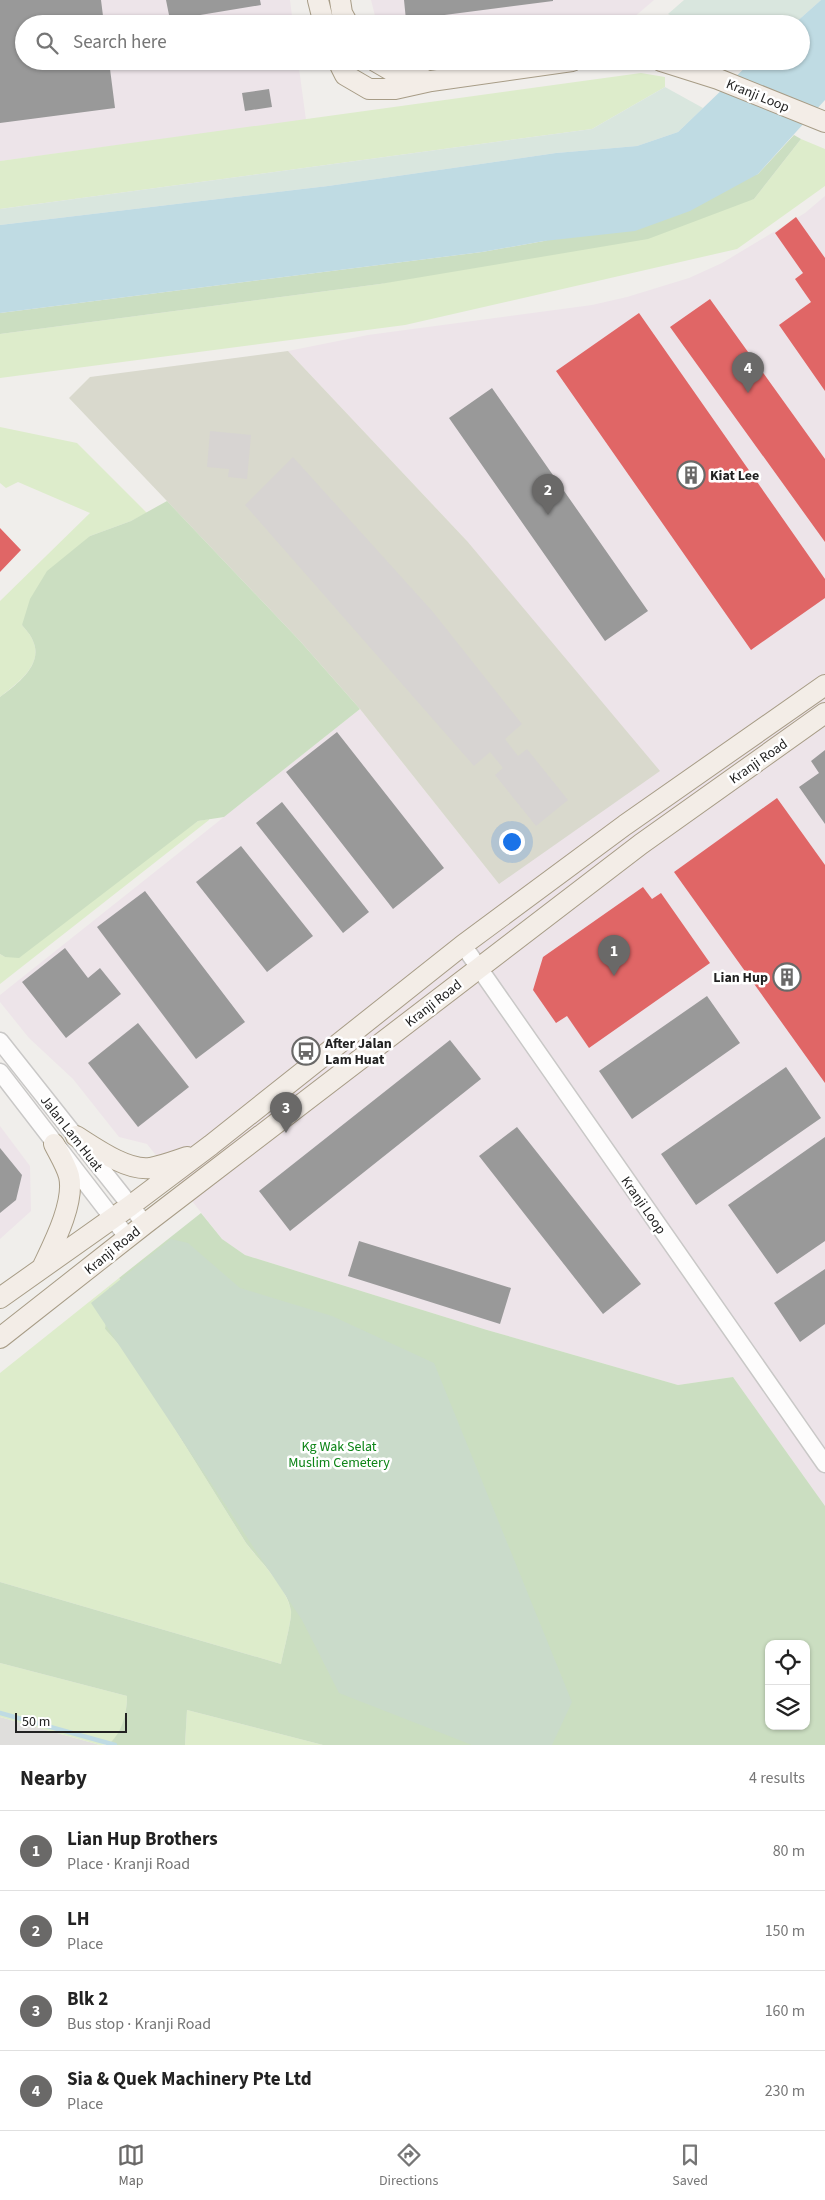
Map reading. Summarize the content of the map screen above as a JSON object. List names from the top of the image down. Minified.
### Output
{"streets":{"main road":["Kranji Loop","Kranji Road"],"street":["Jalan Lam Huat"]},"crossings":[["Kranji Loop","Kranji Road"],["Kranji Road","Jalan Lam Huat"]],"parks":["Kg Wak Selat Muslim Cemetery"],"places":{"building":["Kiat Lee","Lian Hup"],"bus stop":["After Jalan Lam Huat"]},"scale_bar":"50 m","page":{"search":"Search here","pins":["4","2","1","3"],"scale":"50 m","heading":["Nearby","4 results"],"list":[{"mark":"1","name":"Lian Hup Brothers","note":"Place · Kranji Road","value":"80 m"},{"mark":"2","name":"LH","note":"Place","value":"150 m"},{"mark":"3","name":"Blk 2","note":"Bus stop · Kranji Road","value":"160 m"},{"mark":"4","name":"Sia & Quek Machinery Pte Ltd","note":"Place","value":"230 m"}],"nav":["Map","Directions","Saved"]}}
